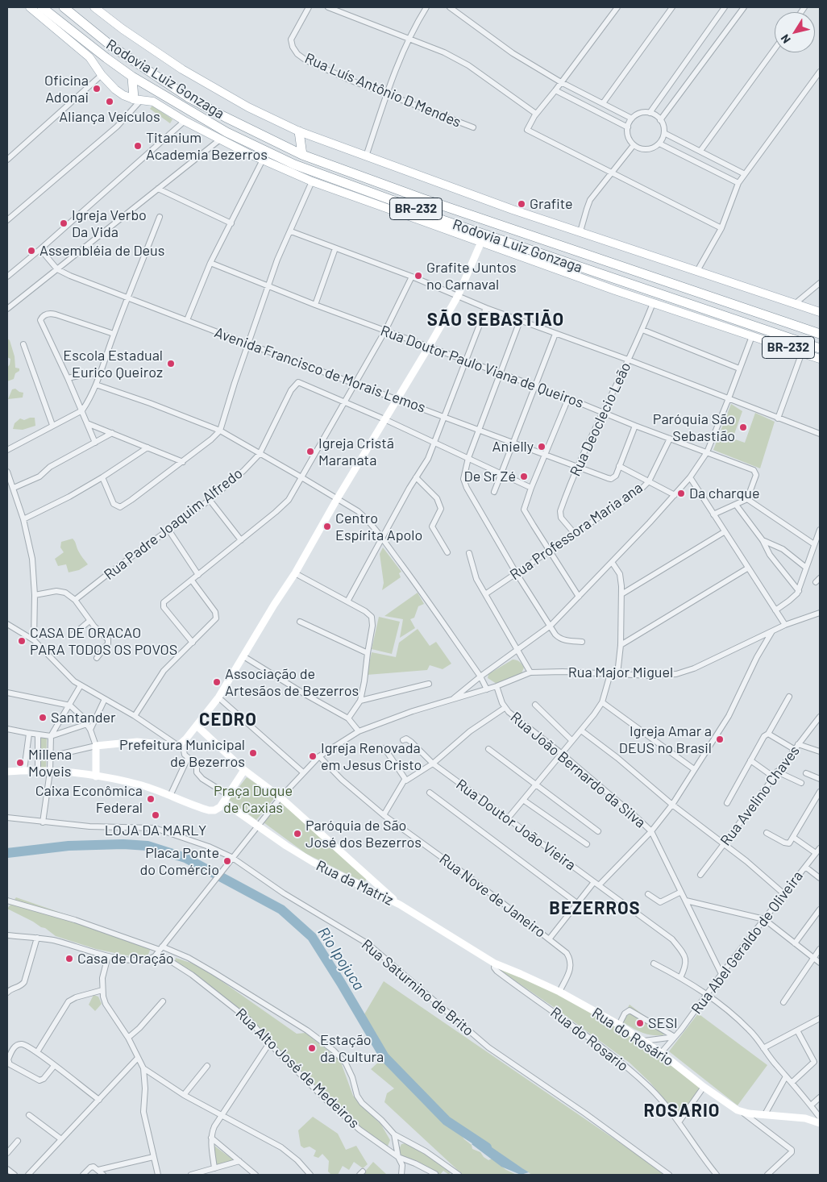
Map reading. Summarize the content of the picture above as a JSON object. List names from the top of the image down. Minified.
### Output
{"streets":{"highway":["Rodovia Luiz Gonzaga","BR-232"],"main road":["Rua da Matriz","Rua do Rosário"],"street":["Rua Luís Antônio D Mendes","Rua Doutor Paulo Viana de Queiros","Avenida Francisco de Morais Lemos","Rua Deoclecio Leão","Rua Padre Joaquim Alfredo","Rua Professora Maria ana","Rua Major Miguel","Rua João Bernardo da Silva","Rua Avelino Chaves","Rua Doutor João Vieira","Rua Nove de Janeiro","Rua Abel Geraldo de Oliveira","Rua Saturnino de Brito","Rua do Rosario","Rua Alto José de Medeiros"]},"crossings":[["BR-232","Rua Deoclecio Leão"],["Rua Doutor Paulo Viana de Queiros","Rua Deoclecio Leão"],["Rua Doutor Paulo Viana de Queiros","Rua Professora Maria ana"],["Avenida Francisco de Morais Lemos","Rua Deoclecio Leão"],["Rua Deoclecio Leão","Rua Professora Maria ana"],["Rua Major Miguel","Rua João Bernardo da Silva"],["Rua Major Miguel","Rua da Matriz"],["Rua Major Miguel","Rua Nove de Janeiro"],["Rua da Matriz","Rua do Rosário"],["Rua Nove de Janeiro","Rua do Rosário"],["Rua Abel Geraldo de Oliveira","Rua do Rosário"],["Rua Abel Geraldo de Oliveira","Rua do Rosario"],["Rua do Rosário","Rua do Rosario"]],"districts":["SÃO SEBASTIÃO","CEDRO","BEZERROS","ROSARIO"],"water":["Rio Ipojuca"],"parks":["Praça Duque de Caxias"],"places":["Oficina Adonai","Aliança Veículos","Titanium Academia Bezerros","Grafite","Igreja Verbo Da Vida","Assembléia de Deus","Grafite Juntos no Carnaval","Escola Estadual Eurico Queiroz","Paróquia São Sebastião","Anielly","Igreja Cristã Maranata","De Sr Zé","Da charque","Centro Espírita Apolo","CASA DE ORACAO PARA TODOS OS POVOS","Associação de Artesãos de Bezerros","Santander","Igreja Amar a DEUS no Brasil","Prefeitura Municipal de Bezerros","Igreja Renovada em Jesus Cristo","Millena Moveis","Caixa Econômica Federal","LOJA DA MARLY","Paróquia de São José dos Bezerros","Placa Ponte do Comércio","Casa de Oração","SESI","Estação da Cultura"],"north":"bottom left"}
